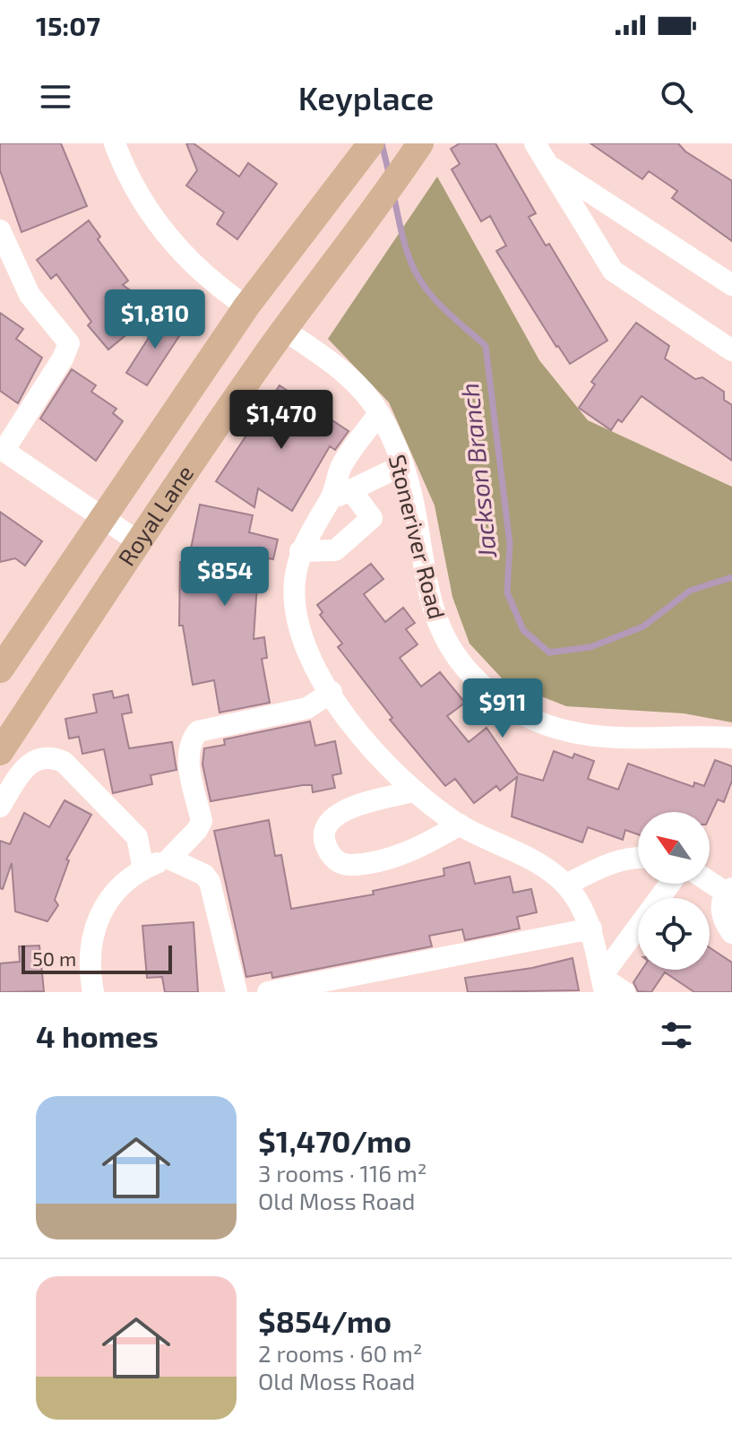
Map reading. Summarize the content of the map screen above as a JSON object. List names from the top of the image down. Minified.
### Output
{"streets":{"main road":["Royal Lane"],"street":["Stoneriver Road"]},"crossings":[["Royal Lane","Stoneriver Road"]],"water":["Jackson Branch"],"scale_bar":"50 m","north":"top left","page":{"status":"15:07","header":"Keyplace","price":["$1,810","$1,470","$854","$911"],"scale":"50 m","heading":"4 homes","list":[{"name":"$1,470/mo","note":"3 rooms · 116 m² · Old Moss Road"},{"name":"$854/mo","note":"2 rooms · 60 m² · Old Moss Road"}]}}
